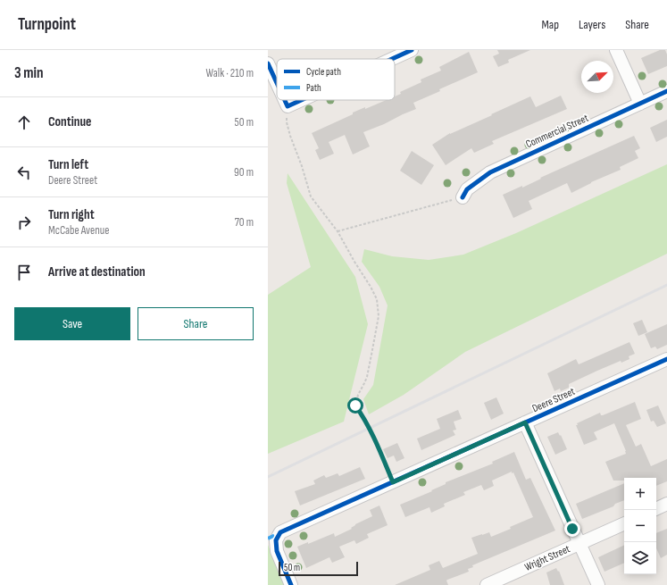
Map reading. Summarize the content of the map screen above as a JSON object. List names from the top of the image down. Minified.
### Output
{"streets":{"street":["Commercial Street","Deere Street","Wright Street"]},"legend":["Cycle path","Path"],"scale_bar":"50 m","north":"top right","page":{"header":"Turnpoint","nav":["Map","Layers","Share"],"heading":["3 min","Walk · 210 m"],"list":[["Continue","50 m"],["Turn left","Deere Street","90 m"],["Turn right","McCabe Avenue","70 m"],"Arrive at destination"],"buttons":["Save","Share"],"map_buttons":["+","−"],"scale":"50 m"}}
